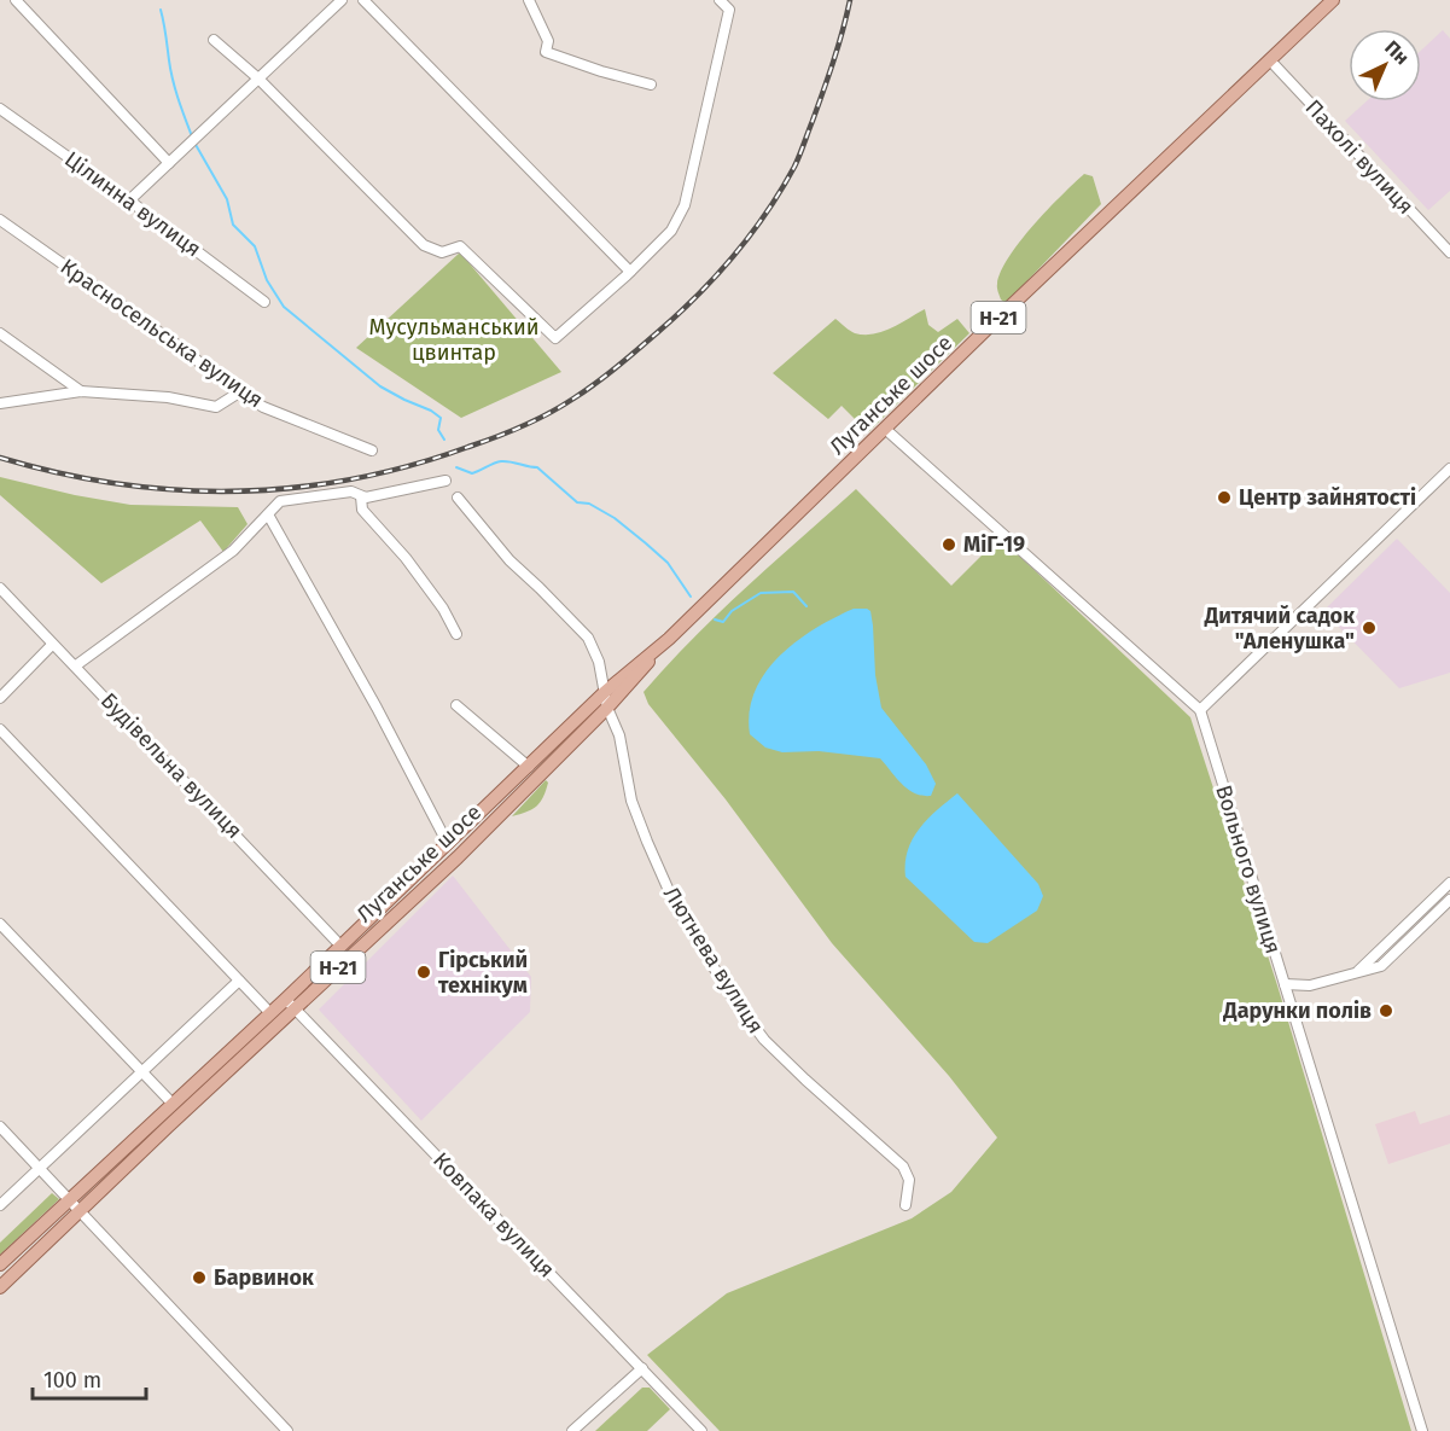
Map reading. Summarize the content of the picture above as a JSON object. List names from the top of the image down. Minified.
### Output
{"streets":{"main road":["Н-21","Луганське шосе"],"street":["Пахолі вулиця","Цілинна вулиця","Красносельська вулиця","Будівельна вулиця","Вольного вулиця","Лютнева вулиця","Ковпака вулиця"]},"crossings":[["Пахолі вулиця","Луганське шосе"],["Луганське шосе","Будівельна вулиця"],["Луганське шосе","Лютнева вулиця"],["Луганське шосе","Ковпака вулиця"]],"parks":["Мусульманський цвинтар"],"places":["Центр зайнятості","МіГ-19","Дитячий садок \"Аленушка\"","Гірський технікум","Дарунки полів","Барвинок"],"scale_bar":"100 m","north":"top right"}
